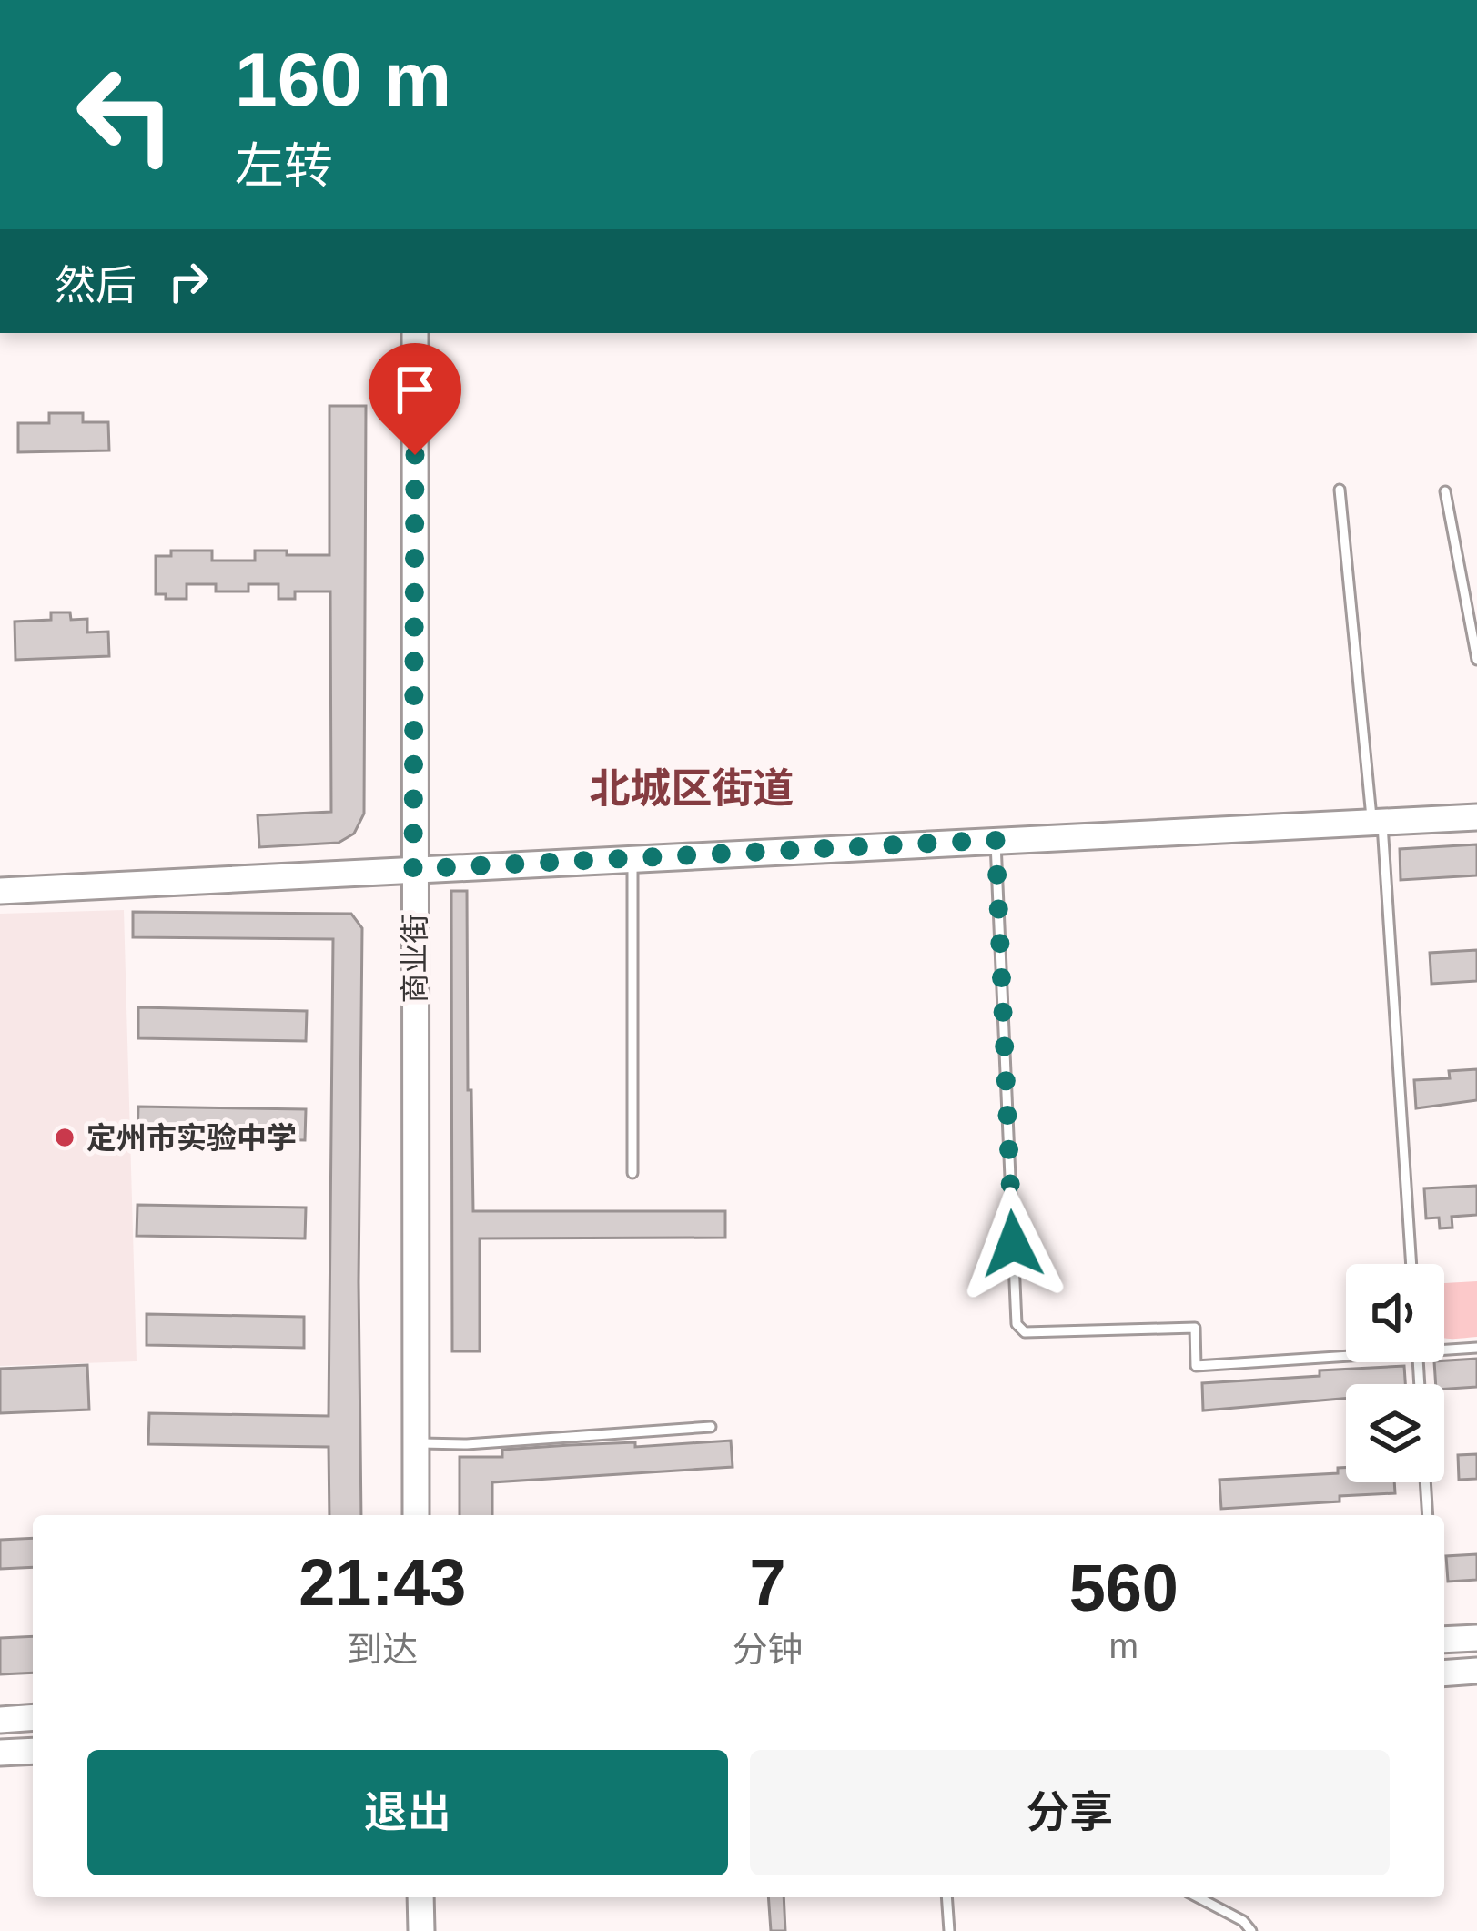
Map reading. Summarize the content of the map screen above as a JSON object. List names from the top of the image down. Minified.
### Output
{"streets":{"street":["商业街"]},"districts":["北城区街道"],"places":["定州市实验中学"],"page":{"turn":["160 m","左转"],"then":"然后","eta":["21:43","到达","7","分钟","560","m"],"buttons":["退出","分享"]}}
